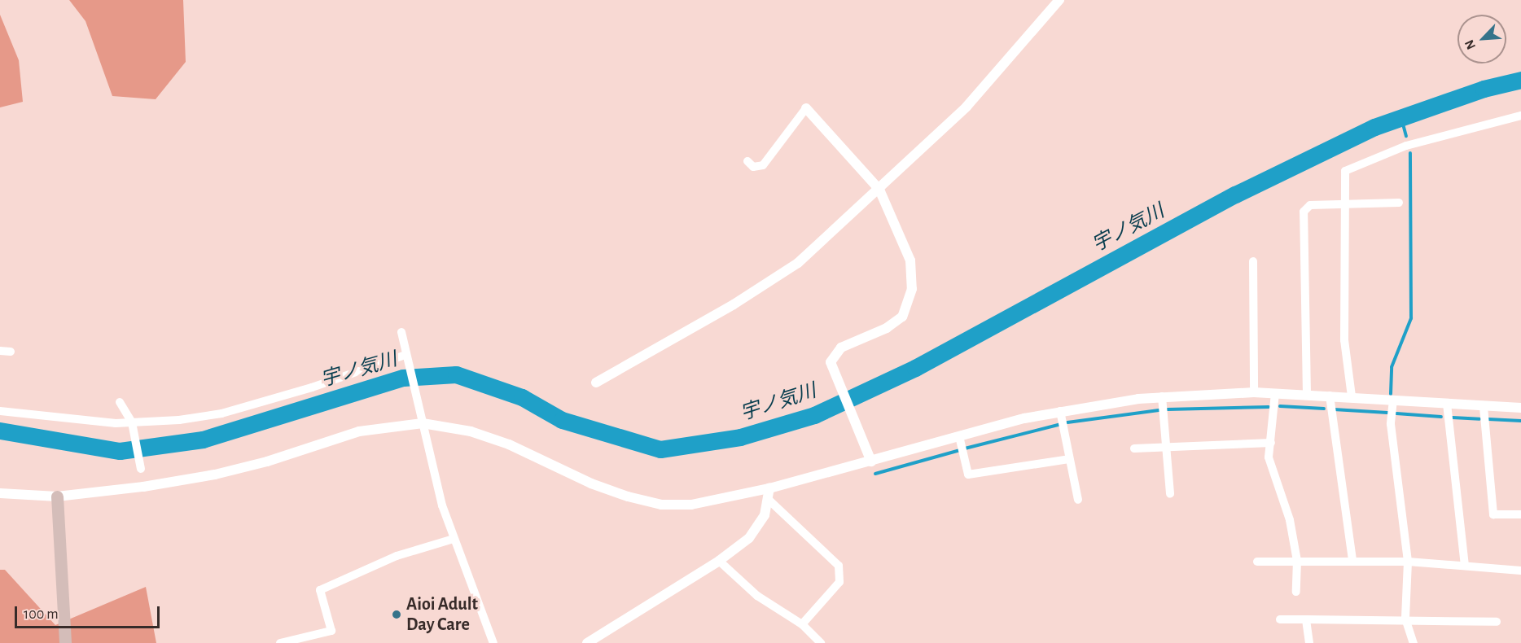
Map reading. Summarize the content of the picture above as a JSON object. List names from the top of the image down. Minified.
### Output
{"water":["宇ノ気川"],"places":["Aioi Adult Day Care"],"scale_bar":"100 m","north":"bottom left"}
